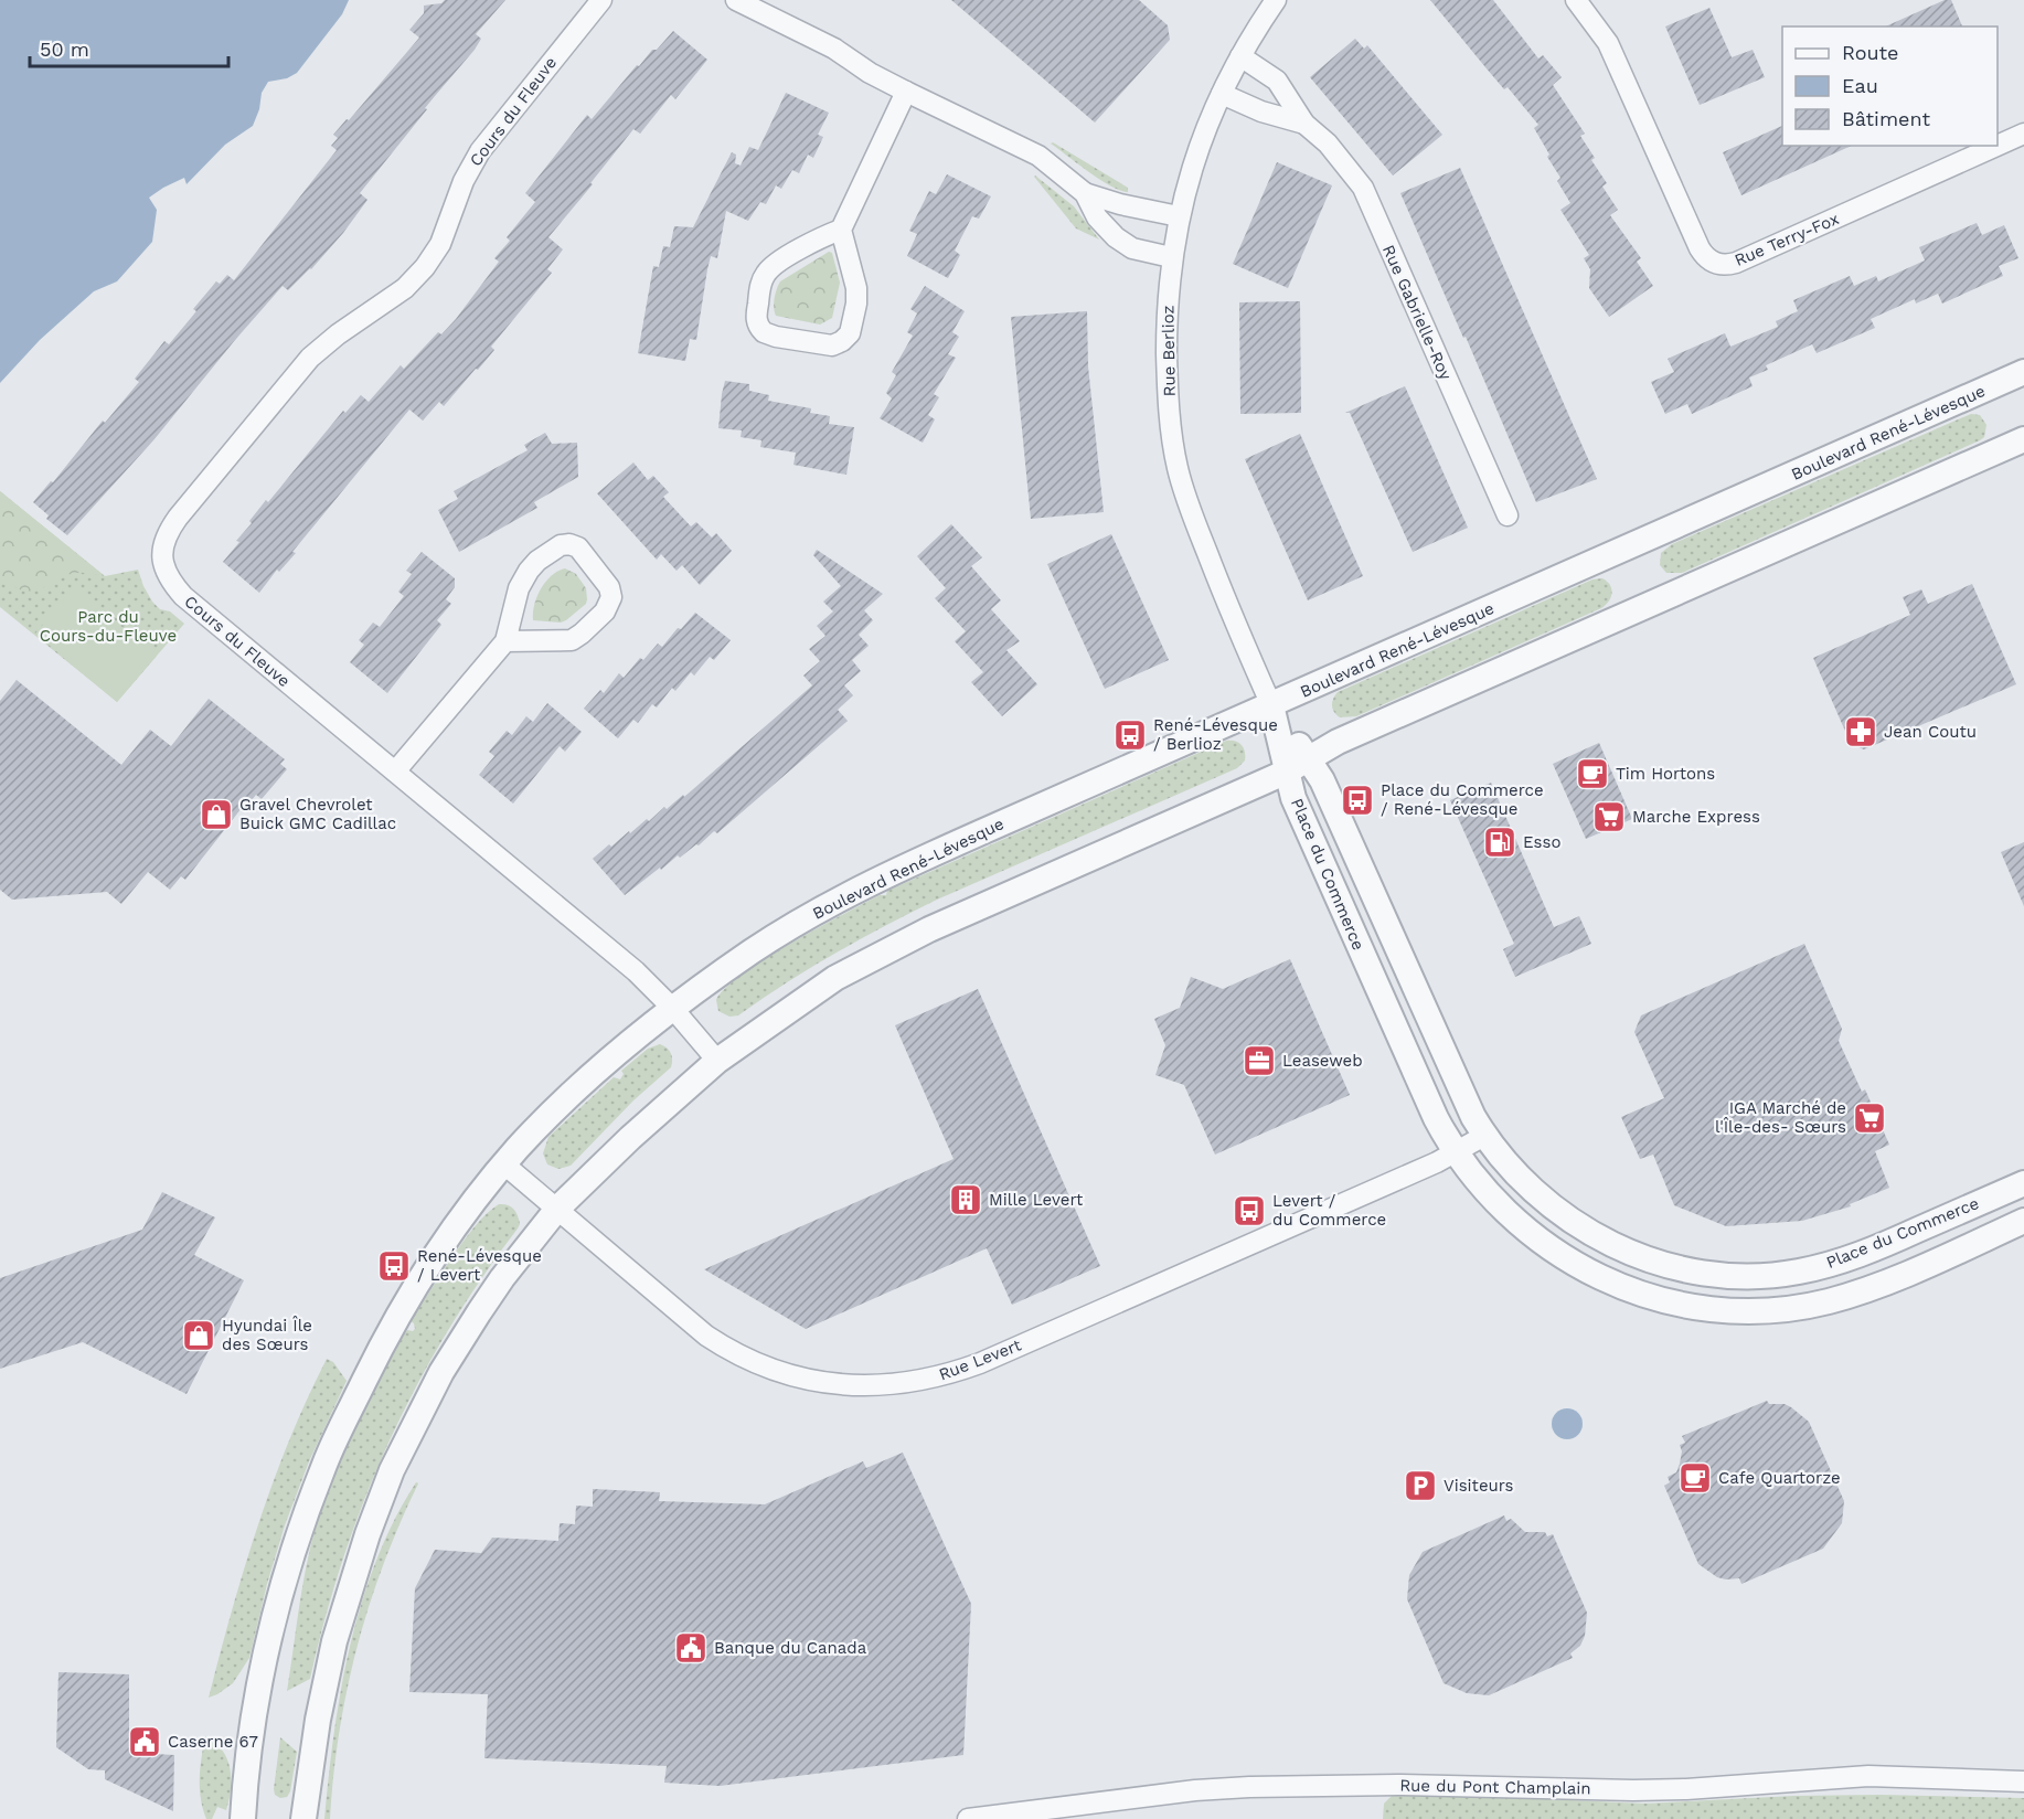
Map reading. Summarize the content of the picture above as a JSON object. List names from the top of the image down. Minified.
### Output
{"streets":{"street":["Cours du Fleuve","Rue Terry-Fox","Rue Gabrielle-Roy","Rue Berlioz","Boulevard René-Lévesque","Place du Commerce","Rue Levert","Rue du Pont Champlain"]},"crossings":[["Cours du Fleuve","Boulevard René-Lévesque"],["Rue Gabrielle-Roy","Rue Berlioz"],["Rue Berlioz","Boulevard René-Lévesque"],["Rue Berlioz","Place du Commerce"],["Boulevard René-Lévesque","Place du Commerce"],["Boulevard René-Lévesque","Rue Levert"],["Place du Commerce","Rue Levert"]],"parks":["Parc du Cours-du-Fleuve"],"places":{"pharmacy":["Jean Coutu"],"bus stop":["René-Lévesque / Berlioz","Place du Commerce / René-Lévesque","Levert / du Commerce","René-Lévesque / Levert"],"cafe":["Tim Hortons","Cafe Quartorze"],"shop":["Gravel Chevrolet Buick GMC Cadillac","Hyundai Île des Sœurs"],"supermarket":["Marche Express","IGA Marché de l'Île-des- Sœurs"],"fuel station":["Esso"],"office":["Leaseweb"],"building":["Mille Levert"],"parking":["Visiteurs"],"public building":["Banque du Canada","Caserne 67"]},"legend":["Route","Eau","Bâtiment"],"scale_bar":"50 m"}
